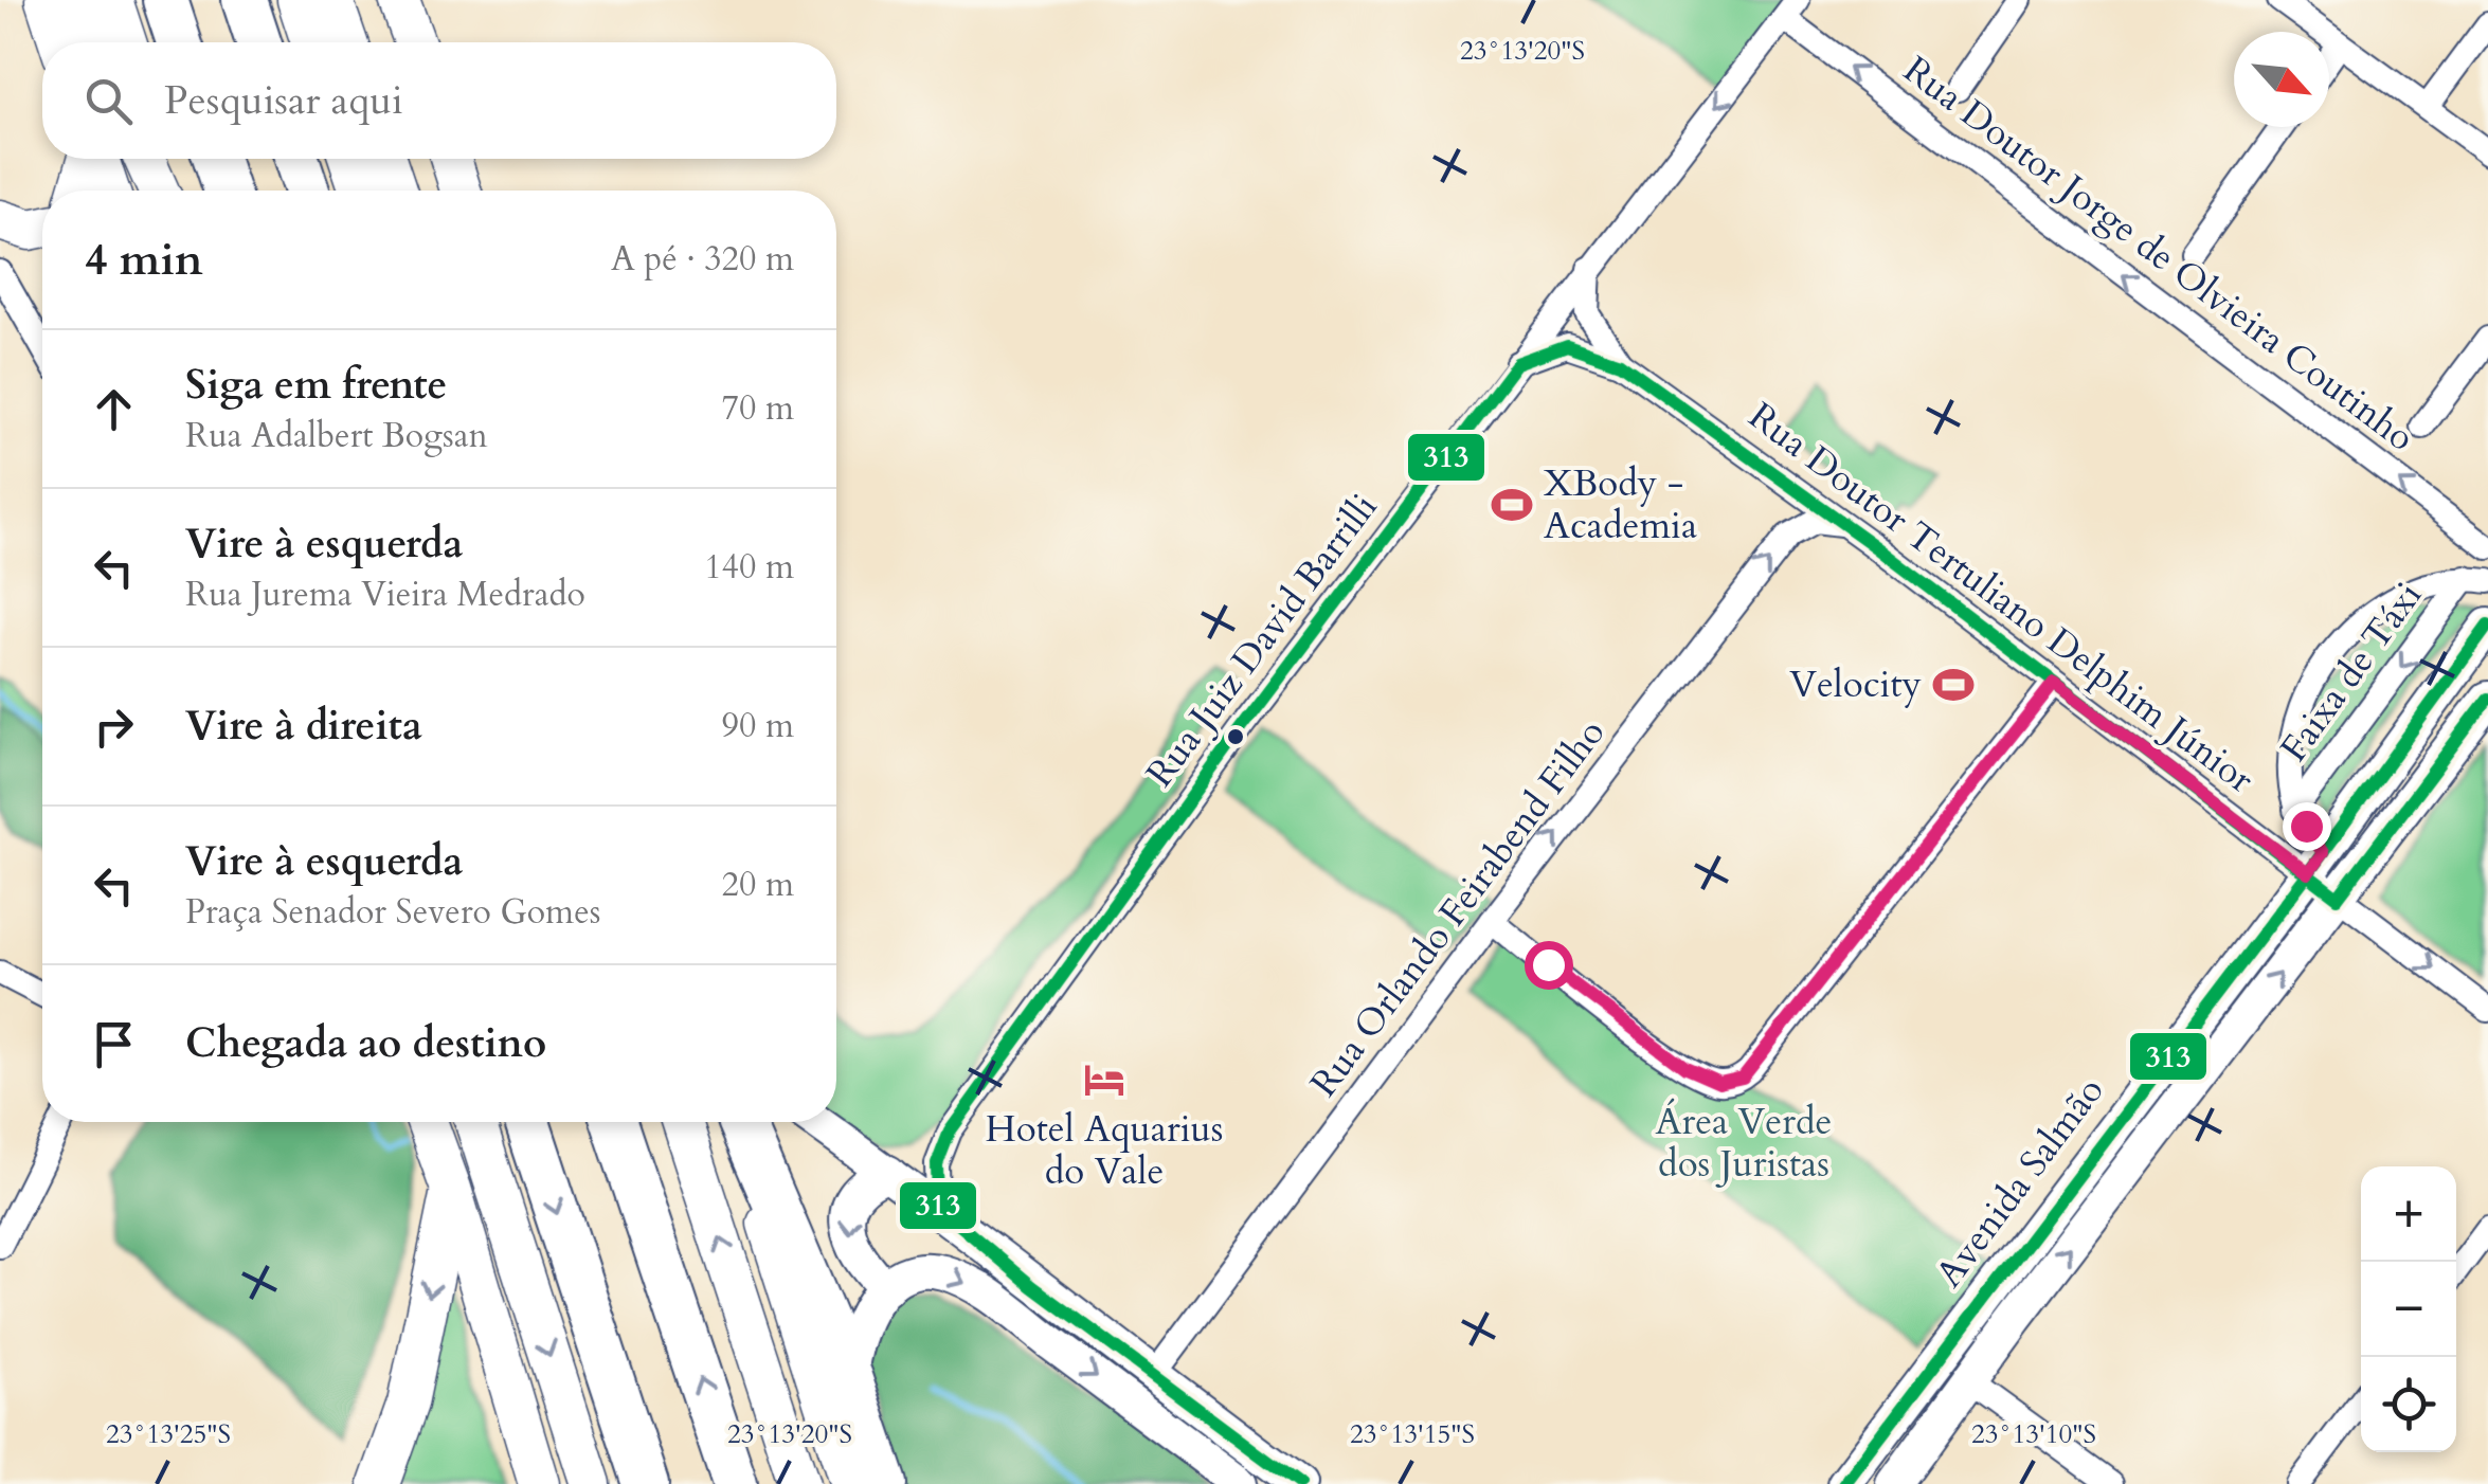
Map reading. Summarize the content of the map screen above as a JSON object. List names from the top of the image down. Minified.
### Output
{"streets":{"street":["Rua Doutor Jorge de Olvieira Coutinho","Rua Doutor Tertuliano Delphim Júnior","Rua Juiz David Barrilli","Faixa de Táxi","Rua Orlando Feirabend Filho","Avenida Salmão"]},"crossings":[["Rua Doutor Jorge de Olvieira Coutinho","Rua Juiz David Barrilli"],["Rua Doutor Tertuliano Delphim Júnior","Rua Juiz David Barrilli"],["Rua Doutor Tertuliano Delphim Júnior","Rua Orlando Feirabend Filho"],["Rua Doutor Tertuliano Delphim Júnior","Avenida Salmão"]],"one_way":["Rua Doutor Jorge de Olvieira Coutinho","Faixa de Táxi","Rua Orlando Feirabend Filho"],"parks":["Área Verde dos Juristas"],"places":{"sports":["XBody - Academia","Velocity"],"hotel":["Hotel Aquarius do Vale"]},"lines":["transit line 313"],"north":"bottom right","page":{"search":"Pesquisar aqui","heading":["4 min","A pé · 320 m"],"list":[["Siga em frente","Rua Adalbert Bogsan","70 m"],["Vire à esquerda","Rua Jurema Vieira Medrado","140 m"],["Vire à direita","90 m"],["Vire à esquerda","Praça Senador Severo Gomes","20 m"],"Chegada ao destino"],"map_buttons":["+","−"]},"coordinates":["23°13'20\"S","23°13'25\"S","23°13'15\"S","23°13'10\"S"]}
